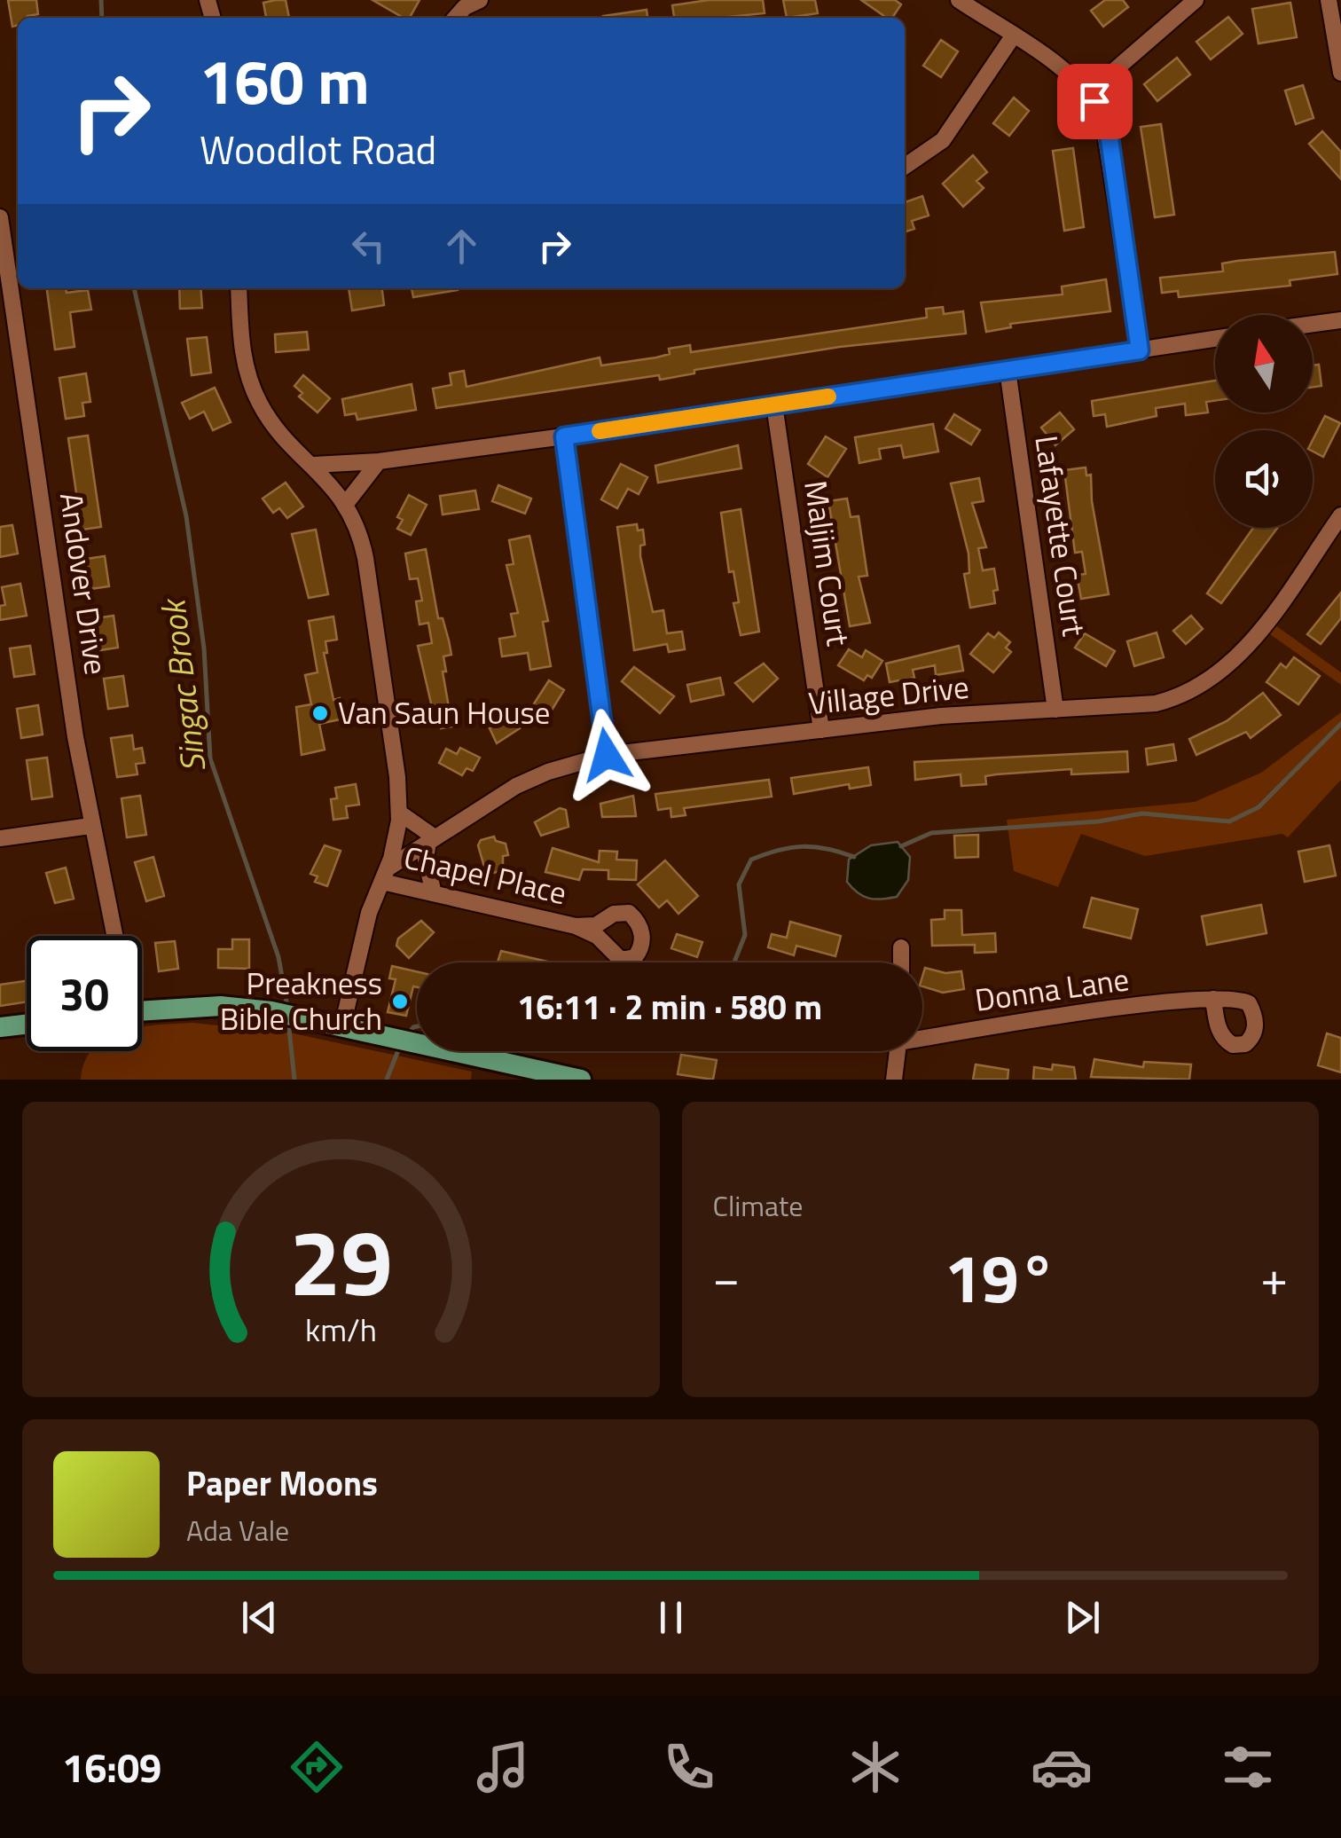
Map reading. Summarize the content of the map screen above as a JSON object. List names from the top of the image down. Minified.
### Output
{"streets":{"street":["Lafayette Court","Maljim Court","Andover Drive","Village Drive","Chapel Place","Donna Lane"]},"crossings":[["Lafayette Court","Village Drive"],["Maljim Court","Village Drive"],["Village Drive","Chapel Place"]],"water":["Singac Brook"],"places":["Van Saun House","Preakness Bible Church"],"north":"top","page":{"turn":["160 m","Woodlot Road"],"limit":"30","trip":"16:11 · 2 min · 580 m","tile":"Climate","heat":["−","19°","+"],"song":["Paper Moons","Ada Vale"],"tabs":"16:09","gauge":["29","km/h"]}}
